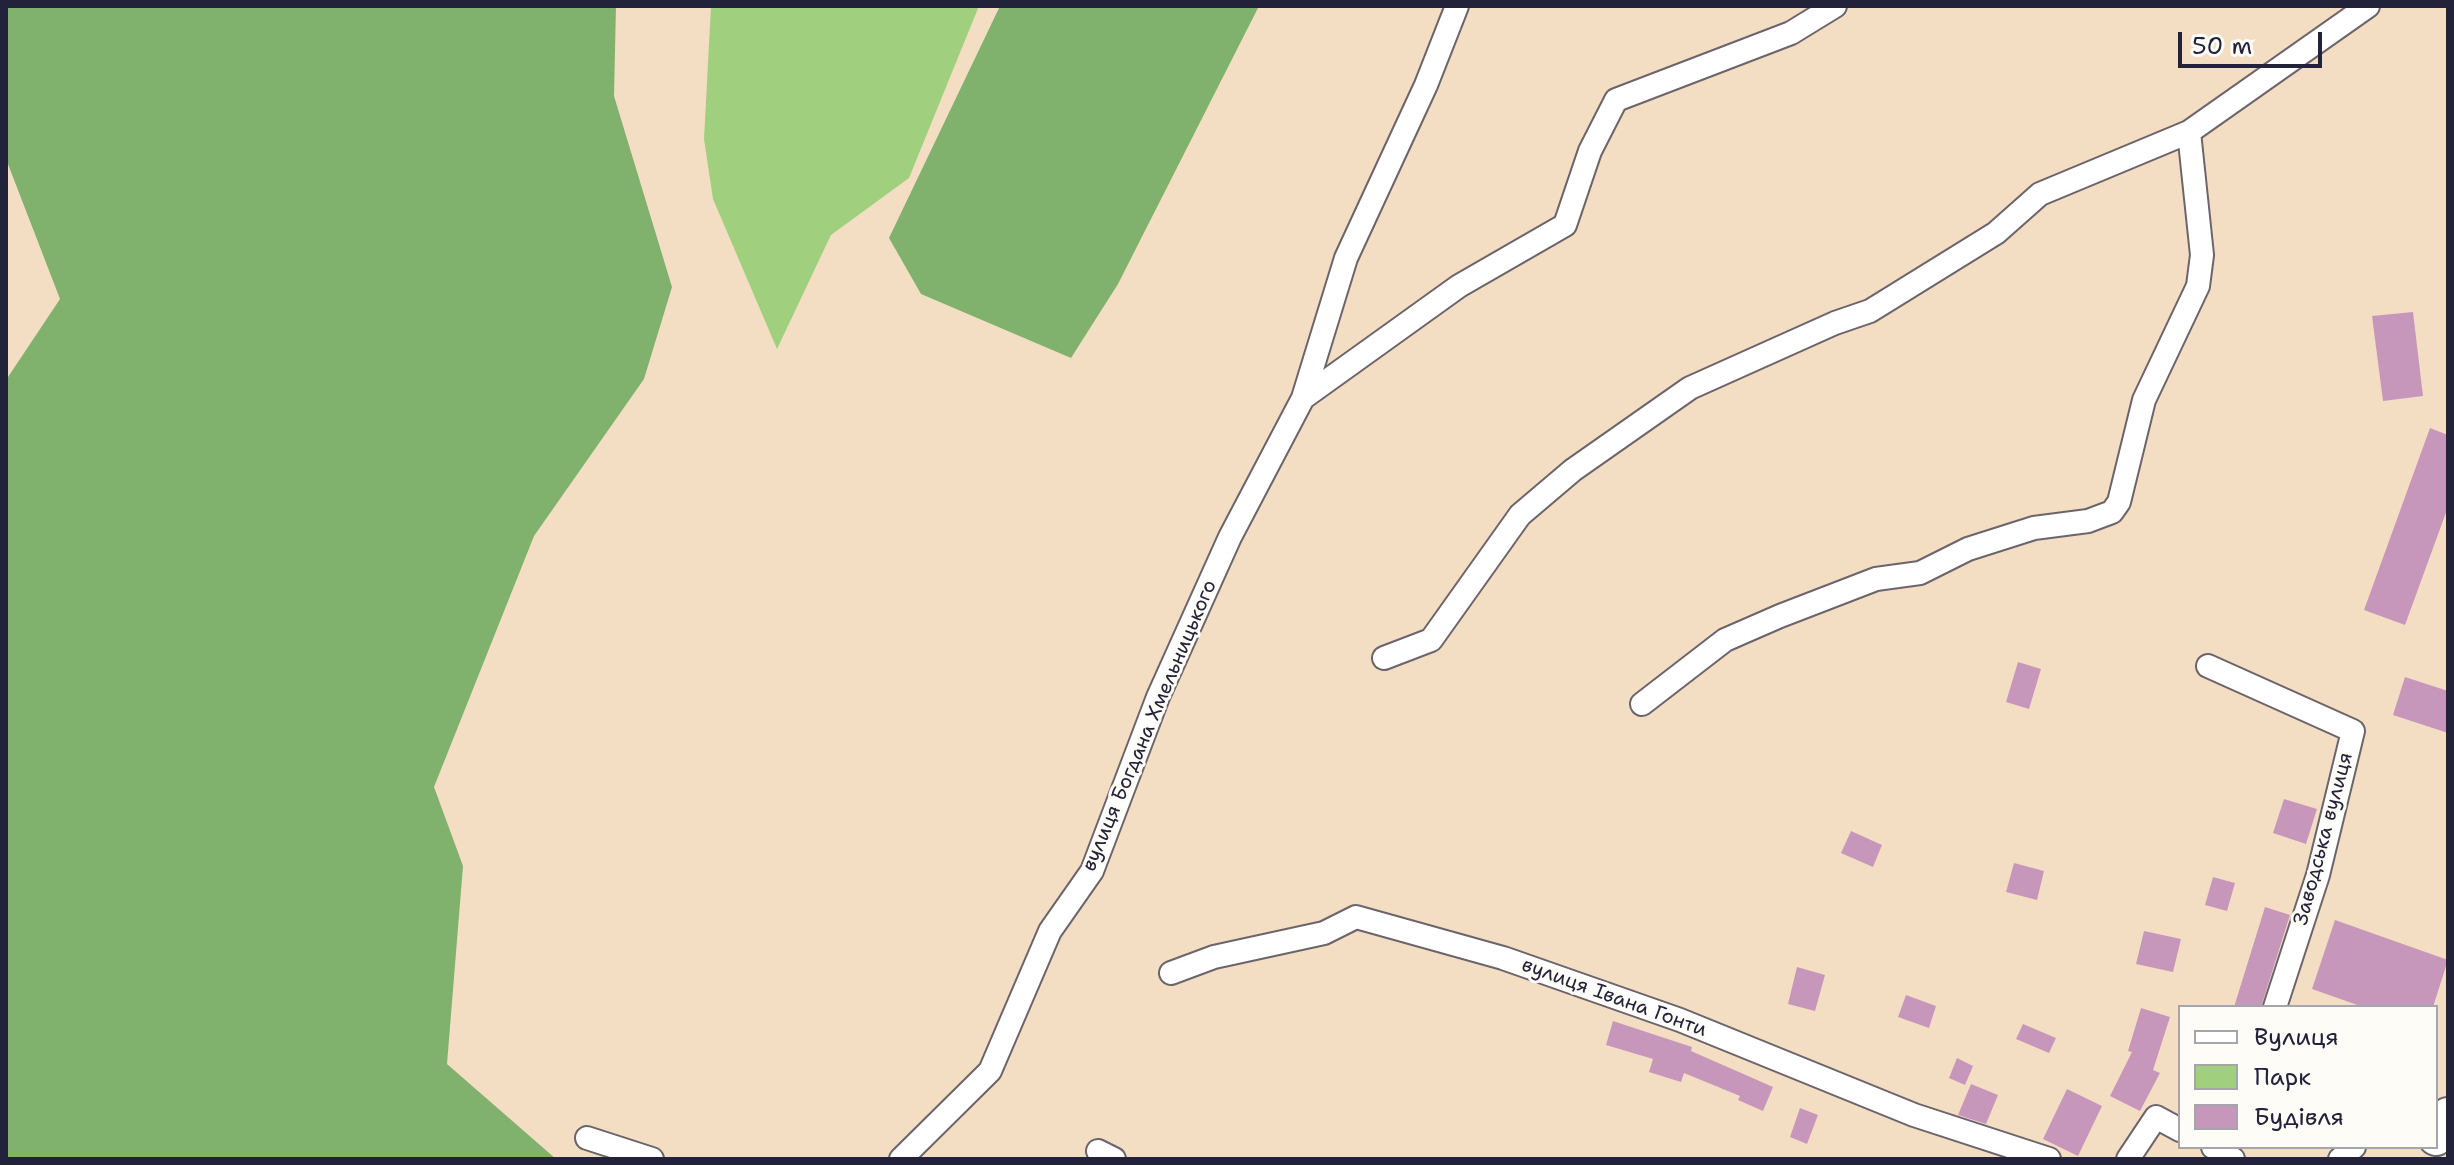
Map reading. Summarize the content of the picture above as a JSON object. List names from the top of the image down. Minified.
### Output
{"streets":{"street":["вулиця Богдана Хмельницького","Заводська вулиця","вулиця Івана Гонти"]},"legend":["Вулиця","Парк","Будівля"],"scale_bar":"50 m"}
